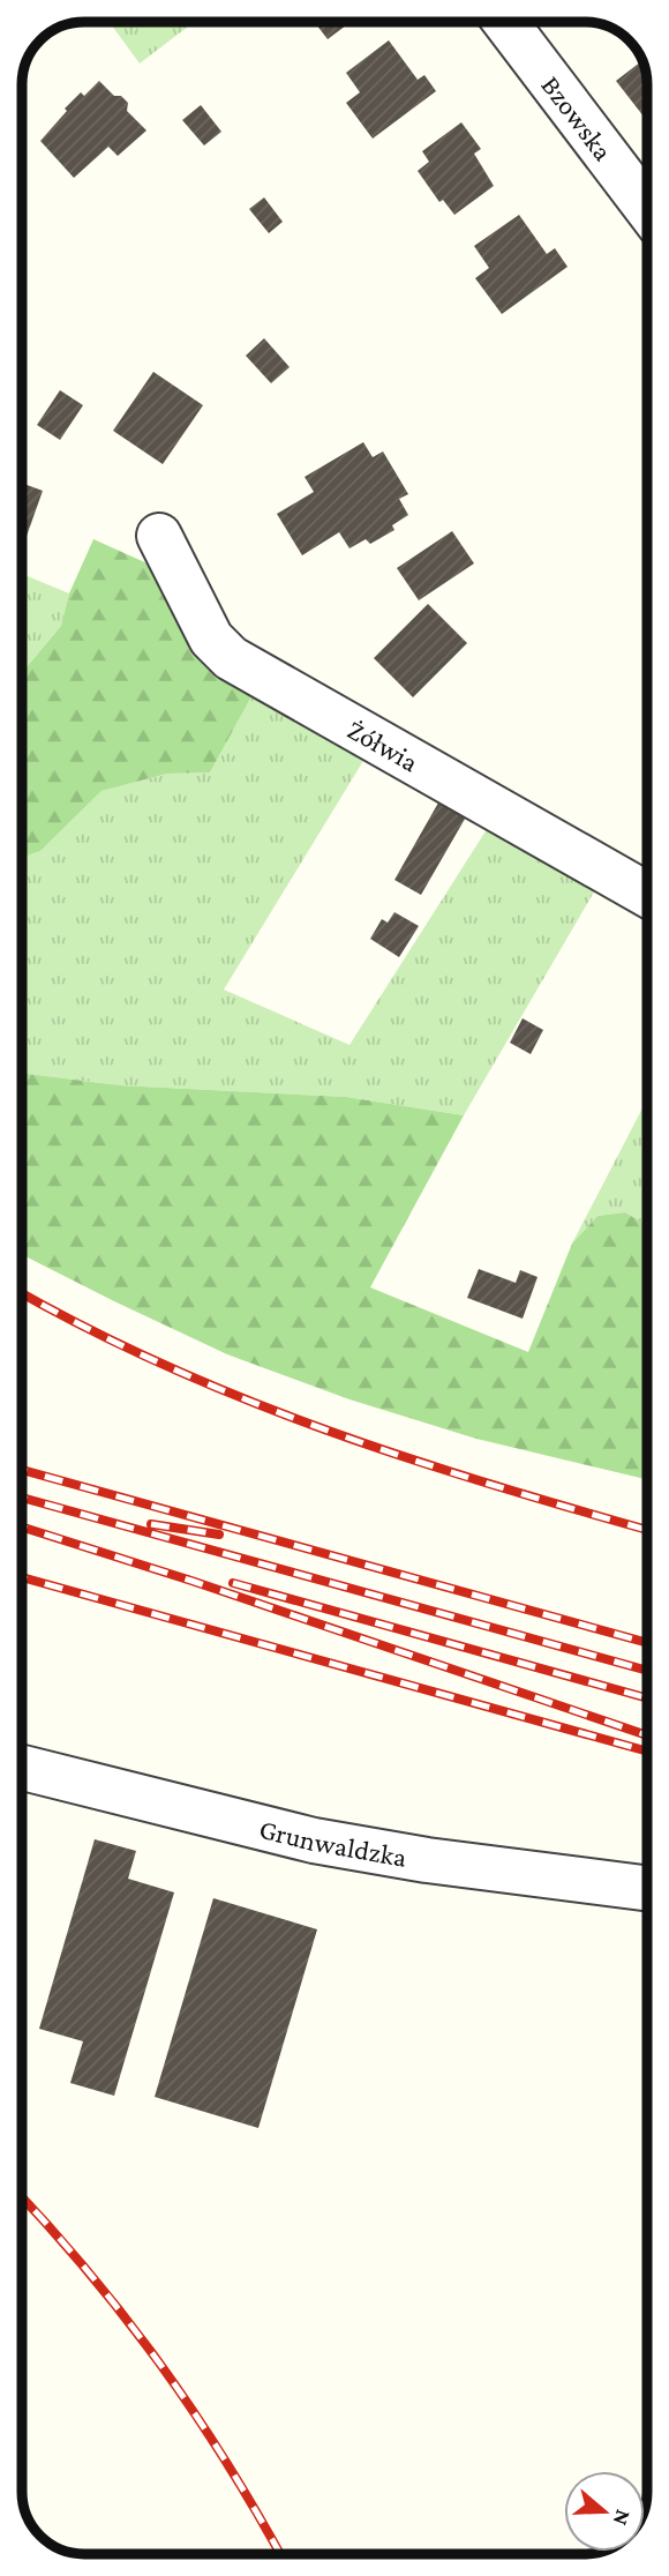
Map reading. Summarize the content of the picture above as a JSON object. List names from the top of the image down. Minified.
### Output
{"streets":{"street":["Bzowska","Żółwia","Grunwaldzka"]},"north":"right"}
